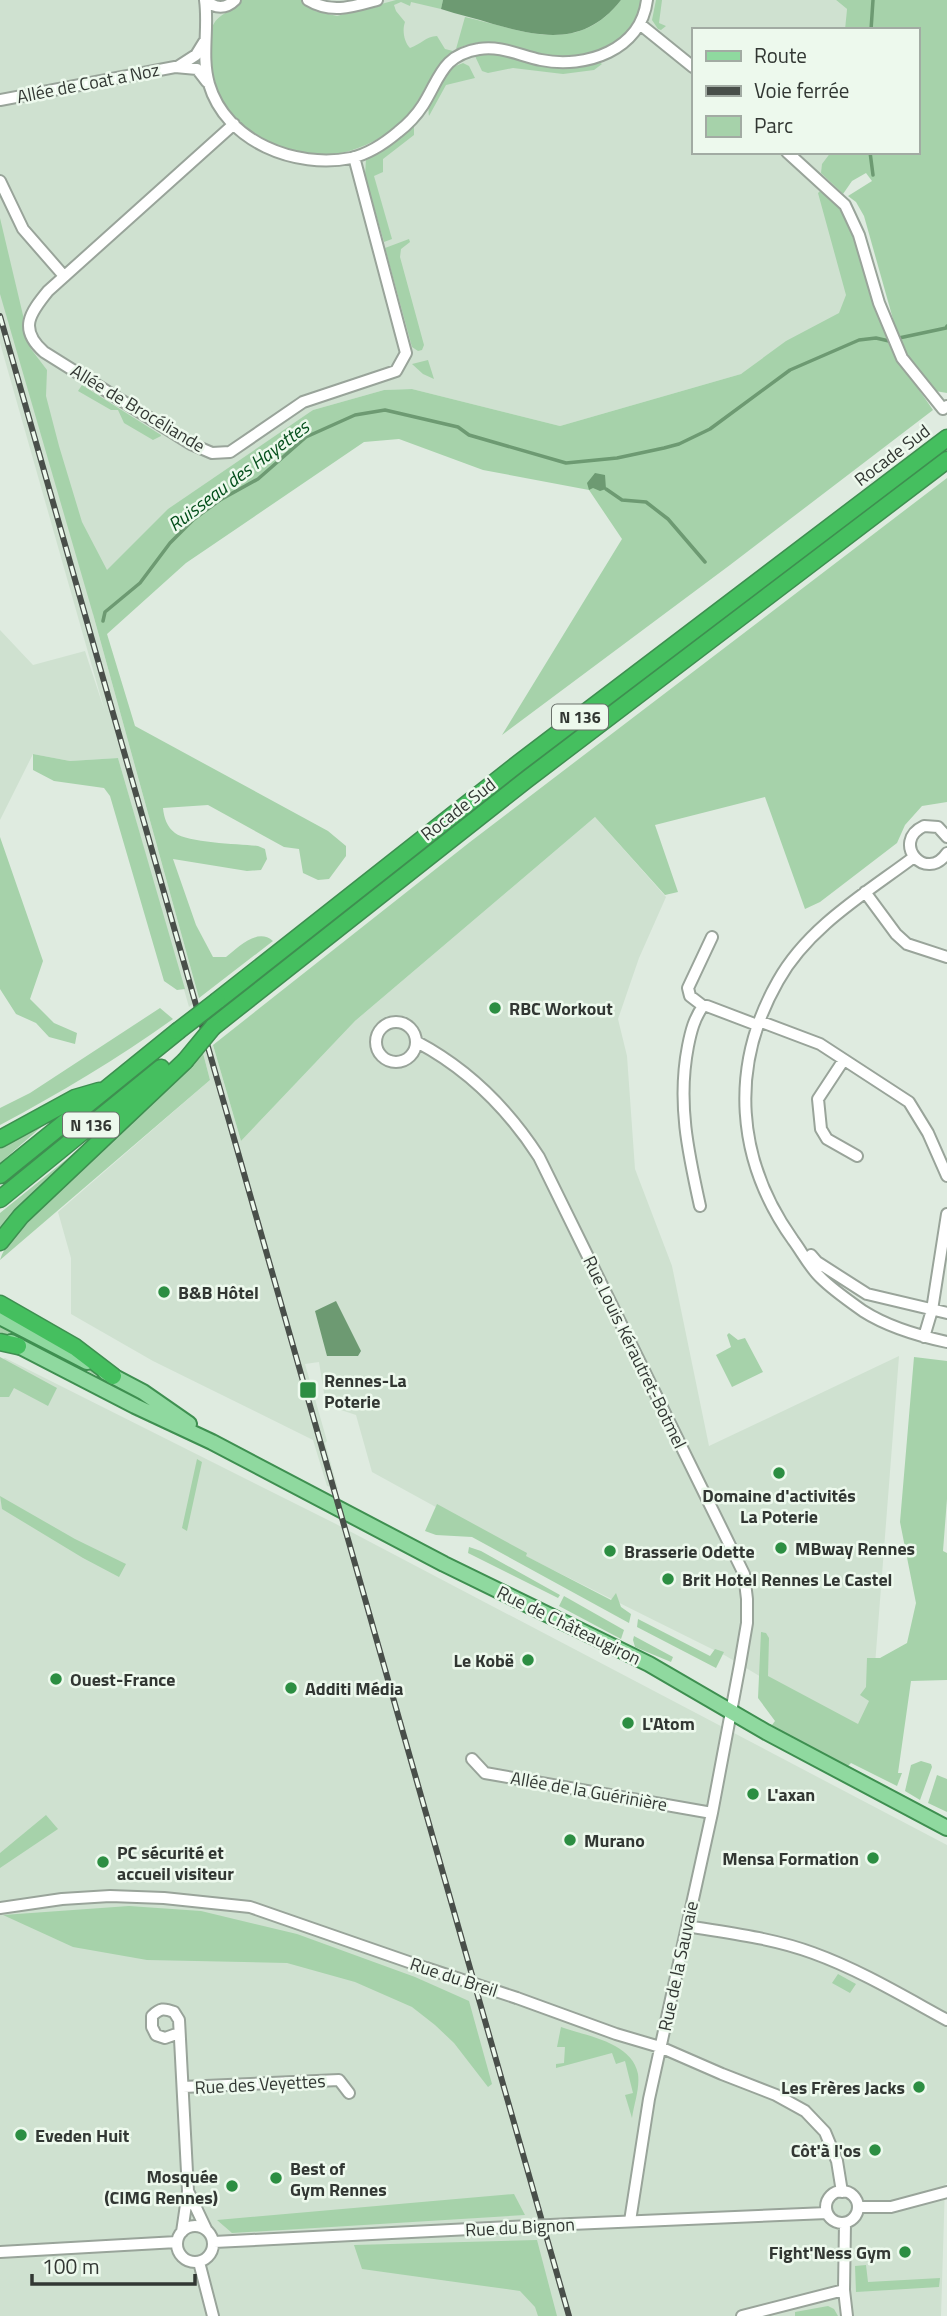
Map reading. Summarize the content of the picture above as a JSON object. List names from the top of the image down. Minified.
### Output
{"streets":{"highway":["Rocade Sud","N 136"],"main road":["Rue de Châteaugiron"],"street":["Allée de Coat a Noz","Allée de Brocéliande","Rue Louis Kérautret-Botmel","Allée de la Guérinière","Rue de la Sauvaie","Rue du Breil","Rue des Veyettes","Rue du Bignon"]},"crossings":[["Rue Louis Kérautret-Botmel","Rue de Châteaugiron"],["Rue Louis Kérautret-Botmel","Rue de la Sauvaie"],["Rue de Châteaugiron","Rue de la Sauvaie"],["Allée de la Guérinière","Rue de la Sauvaie"],["Rue de la Sauvaie","Rue du Breil"],["Rue de la Sauvaie","Rue du Bignon"],["Rue du Breil","Rue du Bignon"],["Rue des Veyettes","Rue du Bignon"]],"water":["Ruisseau des Hayettes"],"places":{"other":["RBC Workout","B&B Hôtel","Domaine d'activités La Poterie","MBway Rennes","Brasserie Odette","Brit Hotel Rennes Le Castel","Le Kobë","Ouest-France","Additi Média","L'Atom","L'axan","Murano","Mensa Formation","PC sécurité et accueil visiteur","Les Frères Jacks","Eveden Huit","Côt'à l'os","Best of Gym Rennes","Mosquée (CIMG Rennes)","Fight'Ness Gym"],"transit":["Rennes-La Poterie"]},"legend":["Route","Voie ferrée","Parc"],"scale_bar":"100 m"}
